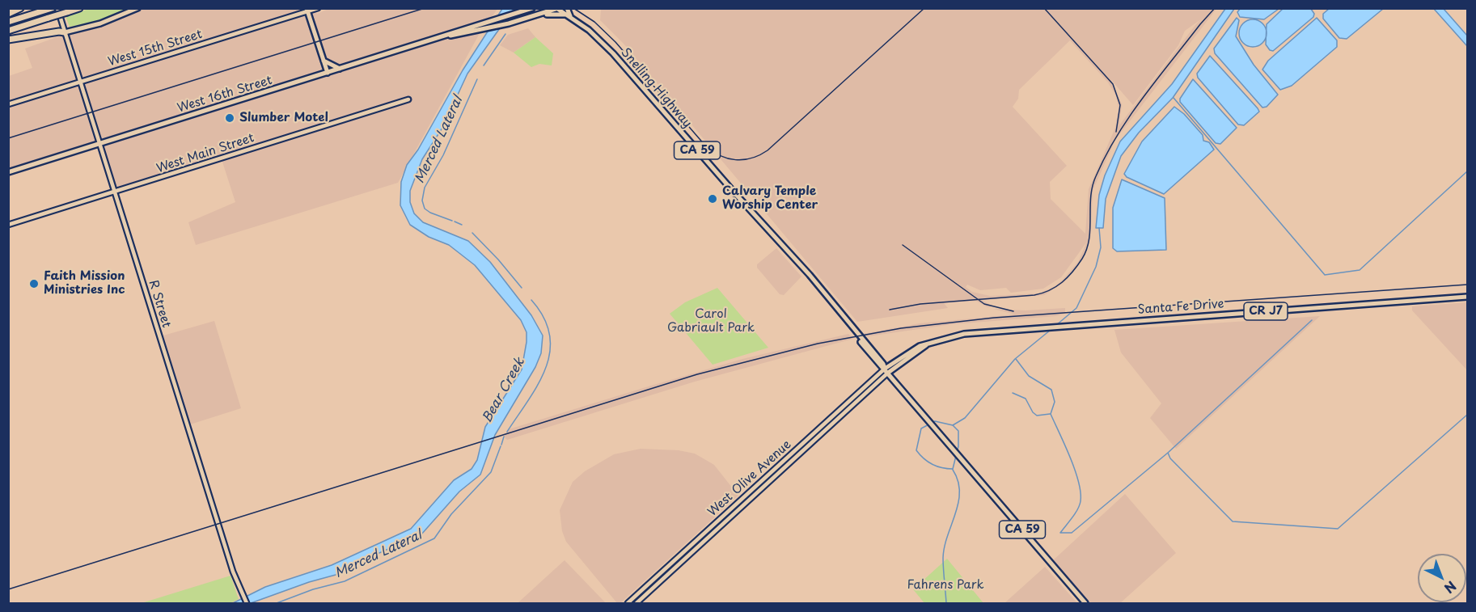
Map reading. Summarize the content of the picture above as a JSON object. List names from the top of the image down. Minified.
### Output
{"streets":{"main road":["Snelling Highway","West 16th Street","CA 59","Santa Fe Drive","CR J7"],"street":["West 15th Street","West Main Street","R Street","West Olive Avenue"]},"crossings":[["West 15th Street","R Street"],["Snelling Highway","West 16th Street"],["Snelling Highway","CA 59"],["Snelling Highway","Santa Fe Drive"],["Snelling Highway","West Olive Avenue"],["West 16th Street","R Street"],["CA 59","Santa Fe Drive"],["CA 59","West Olive Avenue"],["West Main Street","R Street"],["Santa Fe Drive","West Olive Avenue"]],"water":["Merced Lateral","Bear Creek"],"parks":["Carol Gabriault Park","Fahrens Park"],"places":["Slumber Motel","Calvary Temple Worship Center","Faith Mission Ministries Inc"],"north":"bottom right"}
